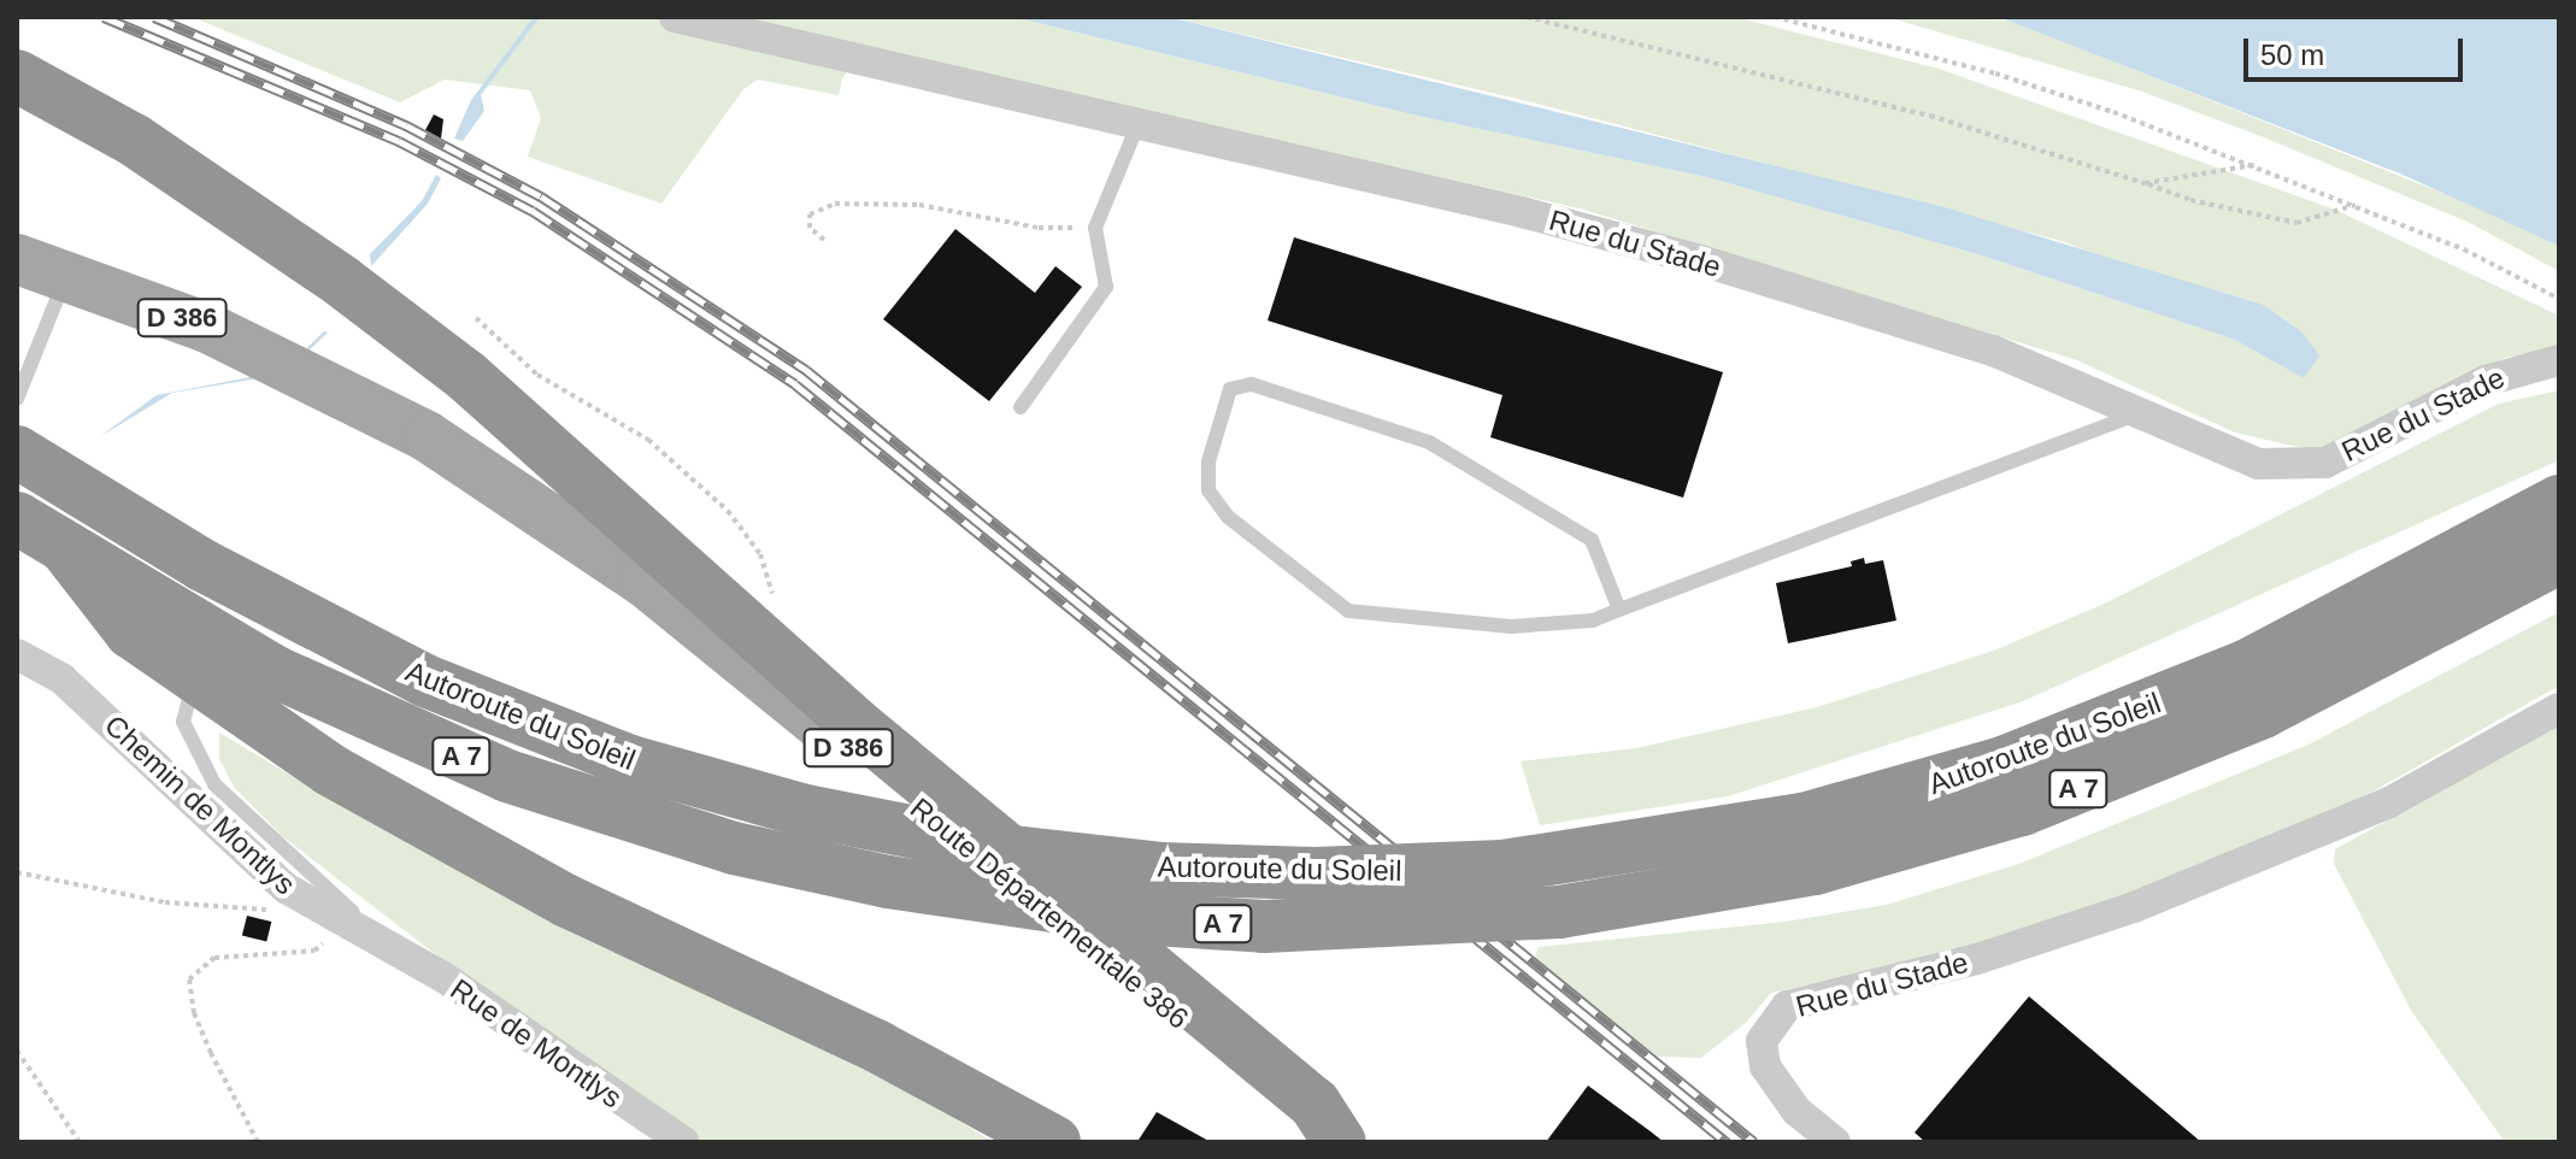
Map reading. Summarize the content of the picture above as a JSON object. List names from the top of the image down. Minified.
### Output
{"streets":{"highway":["Autoroute du Soleil","A 7"],"main road":["D 386","Route Départementale 386"],"street":["Rue du Stade","Chemin de Montlys","Rue de Montlys"]},"crossings":[["D 386","Route Départementale 386"],["Chemin de Montlys","Rue de Montlys"]],"scale_bar":"50 m"}
